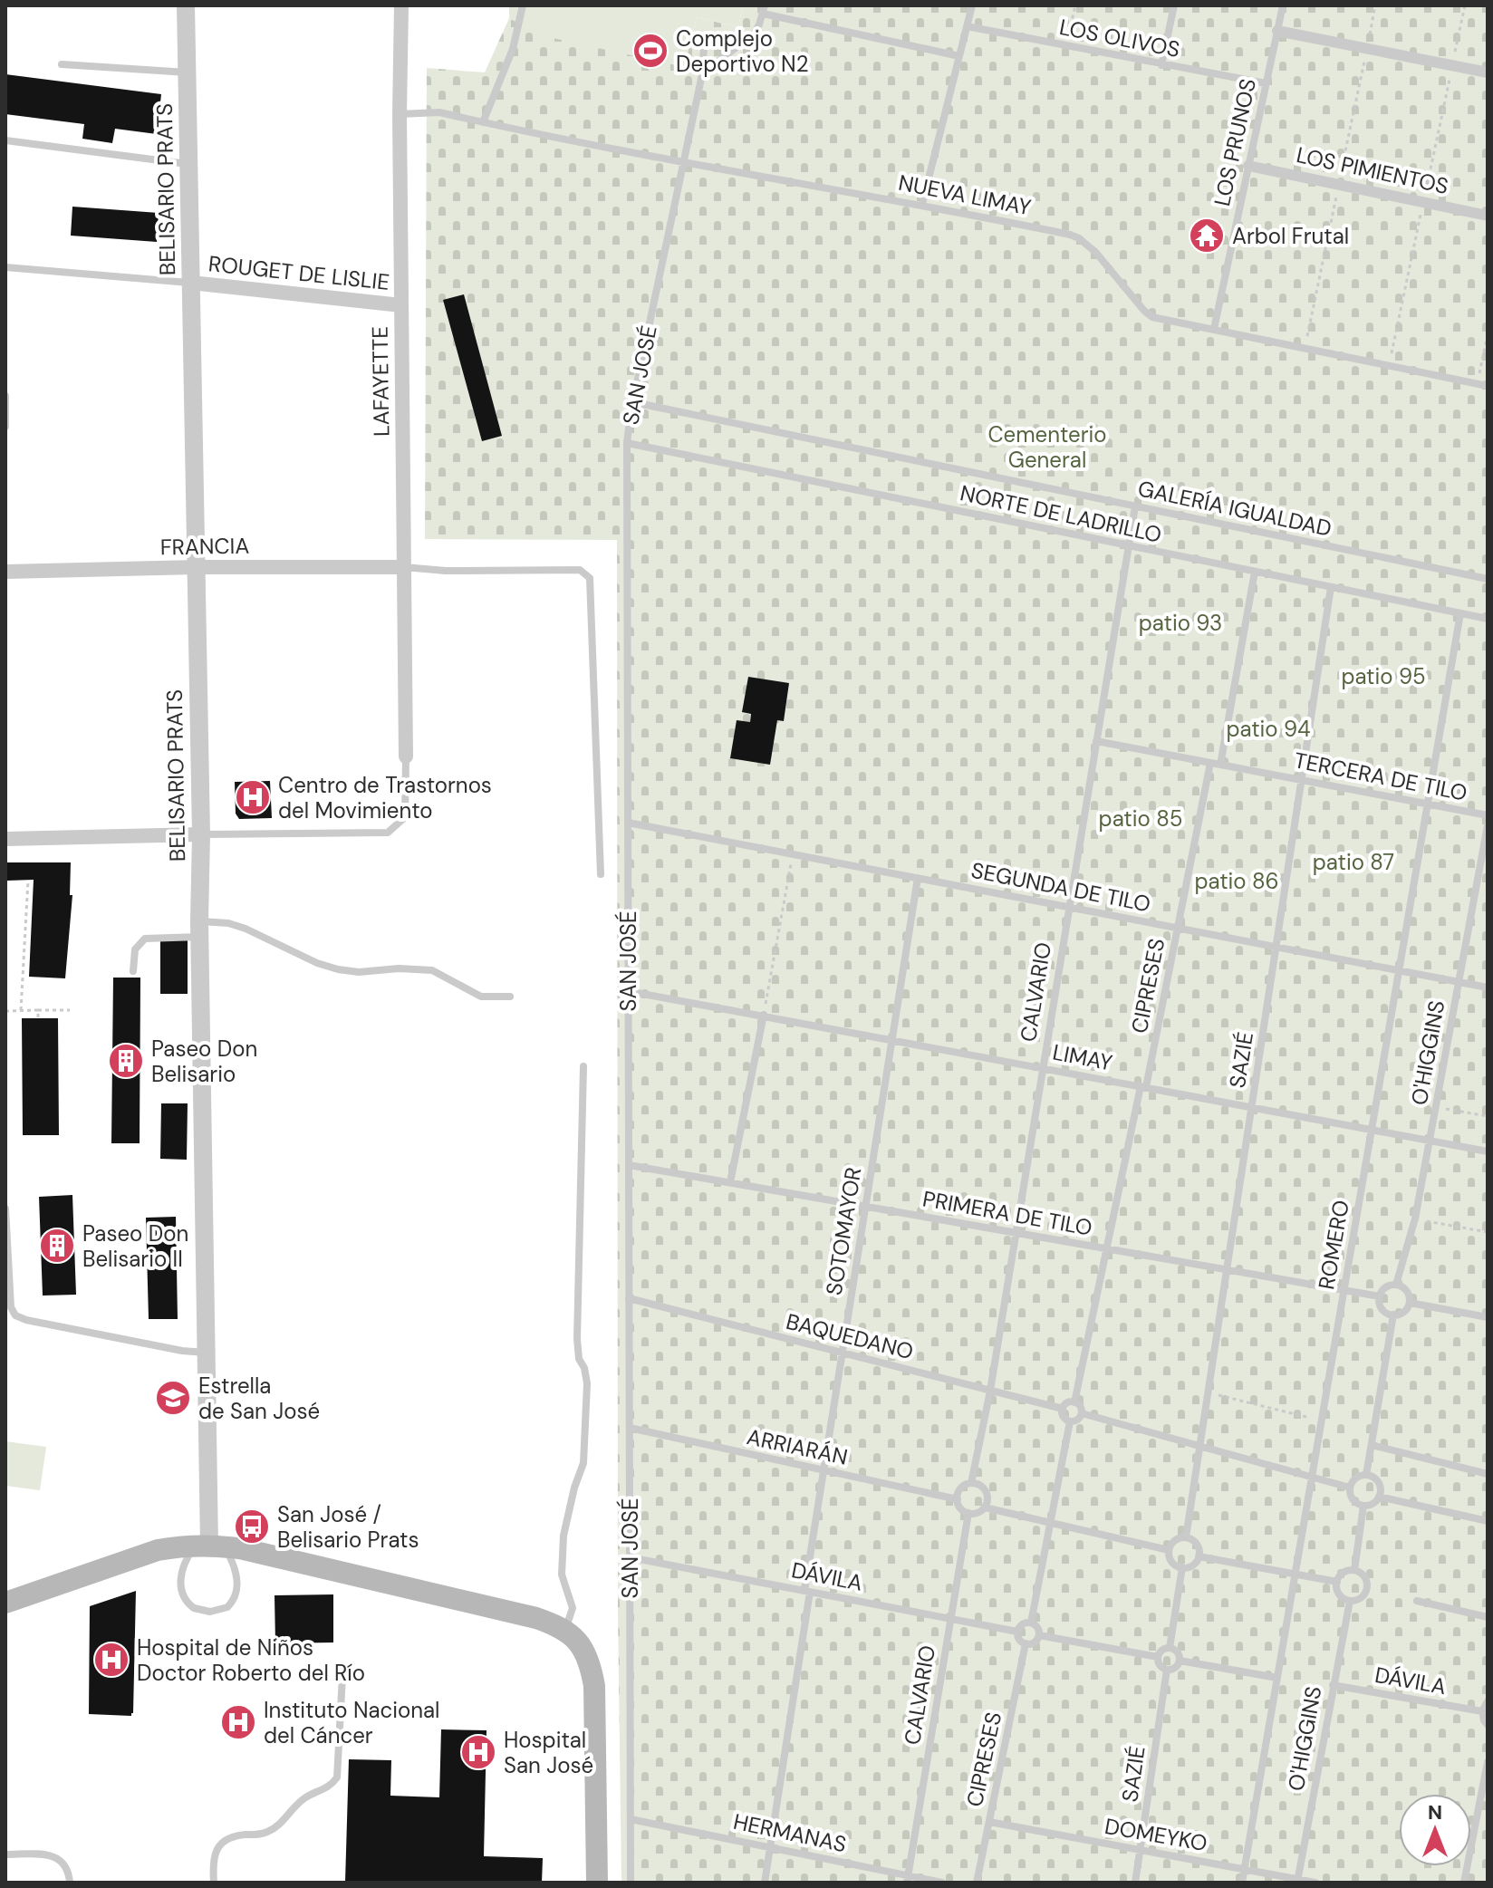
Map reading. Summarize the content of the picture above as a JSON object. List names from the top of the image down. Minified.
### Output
{"streets":{"street":["LOS PIMIENTOS","BELISARIO PRATS","ROUGET DE LISLIE","LAFAYETTE","FRANCIA"],"lane":["LOS OLIVOS","LOS PRUNOS","NUEVA LIMAY","SAN JOSÉ","GALERÍA IGUALDAD","NORTE DE LADRILLO","TERCERA DE TILO","SEGUNDA DE TILO","CIPRESES","CALVARIO","O'HIGGINS","LIMAY","SAZIÉ","PRIMERA DE TILO","SOTOMAYOR","ROMERO","BAQUEDANO","ARRIARÁN","DÁVILA","HERMANAS","DOMEYKO"]},"crossings":[["LOS OLIVOS","LOS PRUNOS"],["LOS PRUNOS","LOS PIMIENTOS"],["LOS PRUNOS","NUEVA LIMAY"],["BELISARIO PRATS","ROUGET DE LISLIE"],["BELISARIO PRATS","FRANCIA"],["NUEVA LIMAY","SAN JOSÉ"],["NUEVA LIMAY","LAFAYETTE"],["ROUGET DE LISLIE","LAFAYETTE"],["SAN JOSÉ","GALERÍA IGUALDAD"],["SAN JOSÉ","NORTE DE LADRILLO"],["SAN JOSÉ","SEGUNDA DE TILO"],["SAN JOSÉ","LIMAY"],["SAN JOSÉ","PRIMERA DE TILO"],["SAN JOSÉ","BAQUEDANO"],["SAN JOSÉ","ARRIARÁN"],["SAN JOSÉ","DÁVILA"],["SAN JOSÉ","HERMANAS"],["LAFAYETTE","FRANCIA"],["GALERÍA IGUALDAD","CALVARIO"],["NORTE DE LADRILLO","CALVARIO"],["NORTE DE LADRILLO","SAZIÉ"],["NORTE DE LADRILLO","ROMERO"],["TERCERA DE TILO","CIPRESES"],["TERCERA DE TILO","CALVARIO"],["TERCERA DE TILO","SAZIÉ"],["TERCERA DE TILO","ROMERO"],["SEGUNDA DE TILO","CIPRESES"],["SEGUNDA DE TILO","CALVARIO"],["SEGUNDA DE TILO","O'HIGGINS"],["SEGUNDA DE TILO","SAZIÉ"],["SEGUNDA DE TILO","SOTOMAYOR"],["SEGUNDA DE TILO","ROMERO"],["CIPRESES","LIMAY"],["CIPRESES","PRIMERA DE TILO"],["CIPRESES","BAQUEDANO"],["CIPRESES","DÁVILA"],["CIPRESES","DOMEYKO"],["CALVARIO","LIMAY"],["CALVARIO","PRIMERA DE TILO"],["CALVARIO","BAQUEDANO"],["CALVARIO","ARRIARÁN"],["CALVARIO","DÁVILA"],["CALVARIO","HERMANAS"],["O'HIGGINS","LIMAY"],["O'HIGGINS","PRIMERA DE TILO"],["O'HIGGINS","DÁVILA"],["O'HIGGINS","DOMEYKO"],["LIMAY","SAZIÉ"],["LIMAY","SOTOMAYOR"],["LIMAY","ROMERO"],["SAZIÉ","PRIMERA DE TILO"],["SAZIÉ","DOMEYKO"],["PRIMERA DE TILO","SOTOMAYOR"],["PRIMERA DE TILO","ROMERO"],["SOTOMAYOR","BAQUEDANO"],["SOTOMAYOR","ARRIARÁN"],["SOTOMAYOR","DÁVILA"],["SOTOMAYOR","HERMANAS"],["ROMERO","DOMEYKO"]],"parks":["Cementerio General","patio 93","patio 95","patio 94","patio 85","patio 87","patio 86"],"places":{"sports":["Complejo Deportivo N2"],"temple":["Arbol Frutal"],"hospital":["Centro de Trastornos del Movimiento","Hospital de Niños Doctor Roberto del Río","Instituto Nacional del Cáncer","Hospital San José"],"building":["Paseo Don Belisario","Paseo Don Belisario II"],"school or university":["Estrella de San José"],"bus stop":["San José / Belisario Prats"]},"north":"top"}
